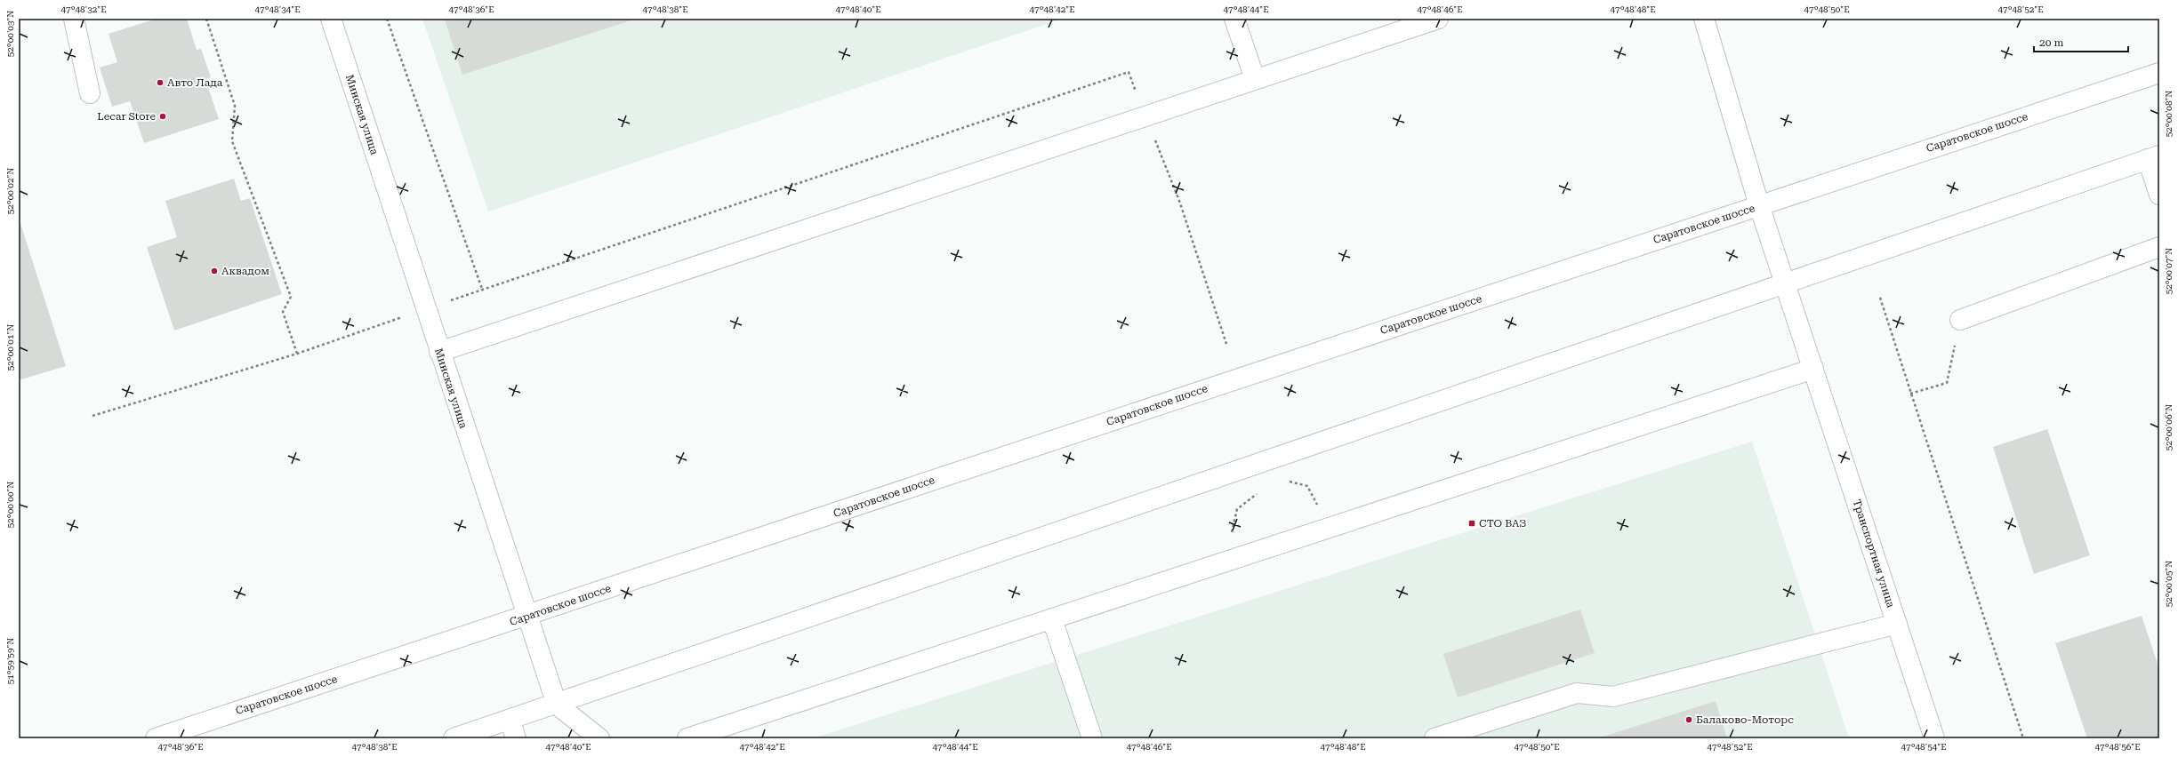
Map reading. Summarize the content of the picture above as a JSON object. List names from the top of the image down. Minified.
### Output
{"streets":{"main road":["Минская улица","Саратовское шоссе","Транспортная улица"]},"crossings":[["Минская улица","Саратовское шоссе"],["Саратовское шоссе","Транспортная улица"]],"places":{"other":["Авто Лада","Lecar Store","Аквадом","Балаково-Моторс"],"transit":["СТО ВАЗ"]},"scale_bar":"20 m","coordinates":["47°48'32\"E","47°48'34\"E","47°48'36\"E","47°48'38\"E","47°48'40\"E","47°48'42\"E","47°48'44\"E","47°48'46\"E","47°48'48\"E","47°48'50\"E","47°48'52\"E","52°00'03\"N","52°00'08\"N","52°00'02\"N","52°00'07\"N","52°00'01\"N","52°00'06\"N","52°00'00\"N","52°00'05\"N","51°59'59\"N","47°48'54\"E","47°48'56\"E"]}
